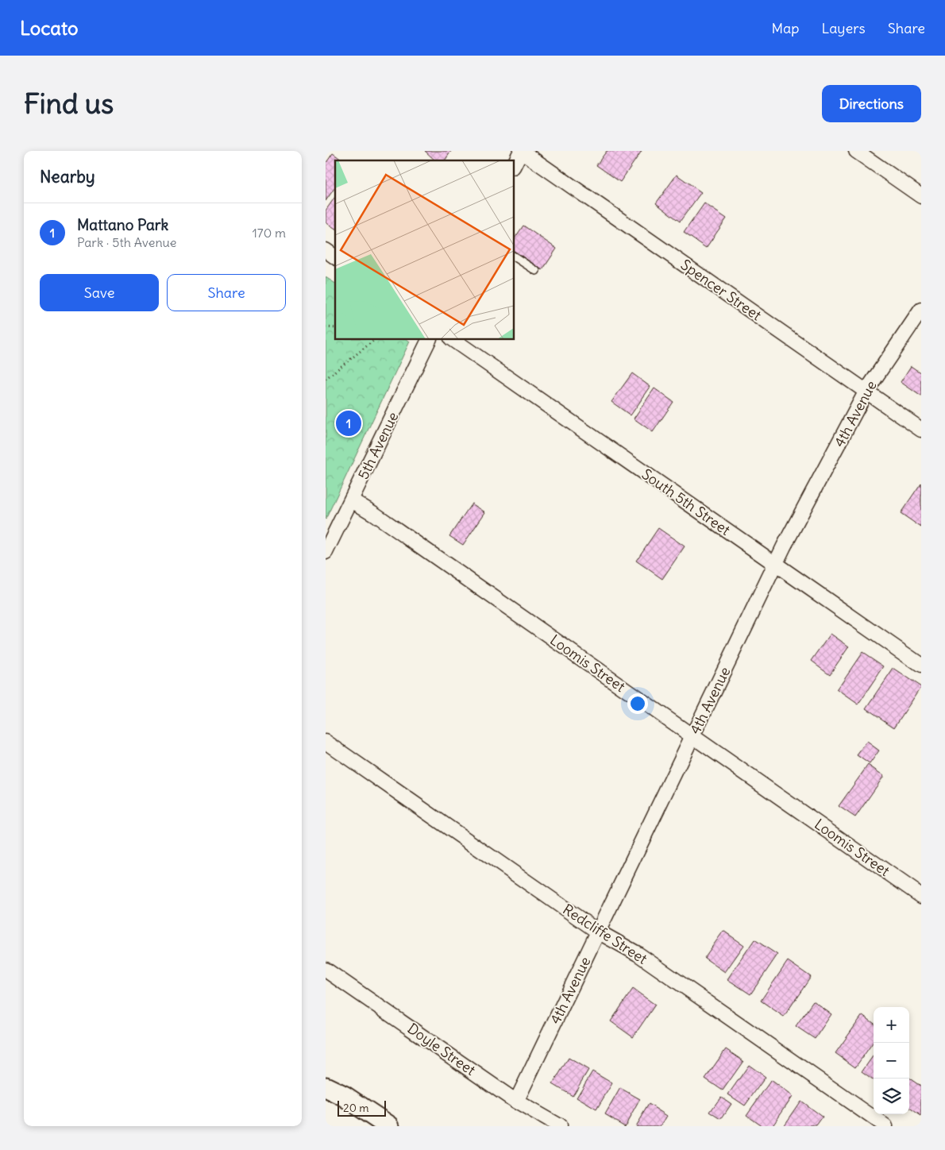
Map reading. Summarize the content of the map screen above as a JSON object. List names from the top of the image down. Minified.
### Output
{"streets":{"street":["Spencer Street","4th Avenue","5th Avenue","South 5th Street","Loomis Street","Redcliffe Street","Doyle Street"]},"crossings":[["Spencer Street","4th Avenue"],["4th Avenue","South 5th Street"],["4th Avenue","Loomis Street"],["4th Avenue","Redcliffe Street"],["4th Avenue","Doyle Street"],["5th Avenue","Loomis Street"]],"scale_bar":"20 m","page":{"header":"Locato","nav":["Map","Layers","Share"],"buttons":["Directions",["Save","Share"]],"title":"Find us","heading":"Nearby","list":[{"mark":"1","name":"Mattano Park","note":"Park · 5th Avenue","value":"170 m"}],"pins":"1","map_buttons":["+","−"],"scale":"20 m"}}
